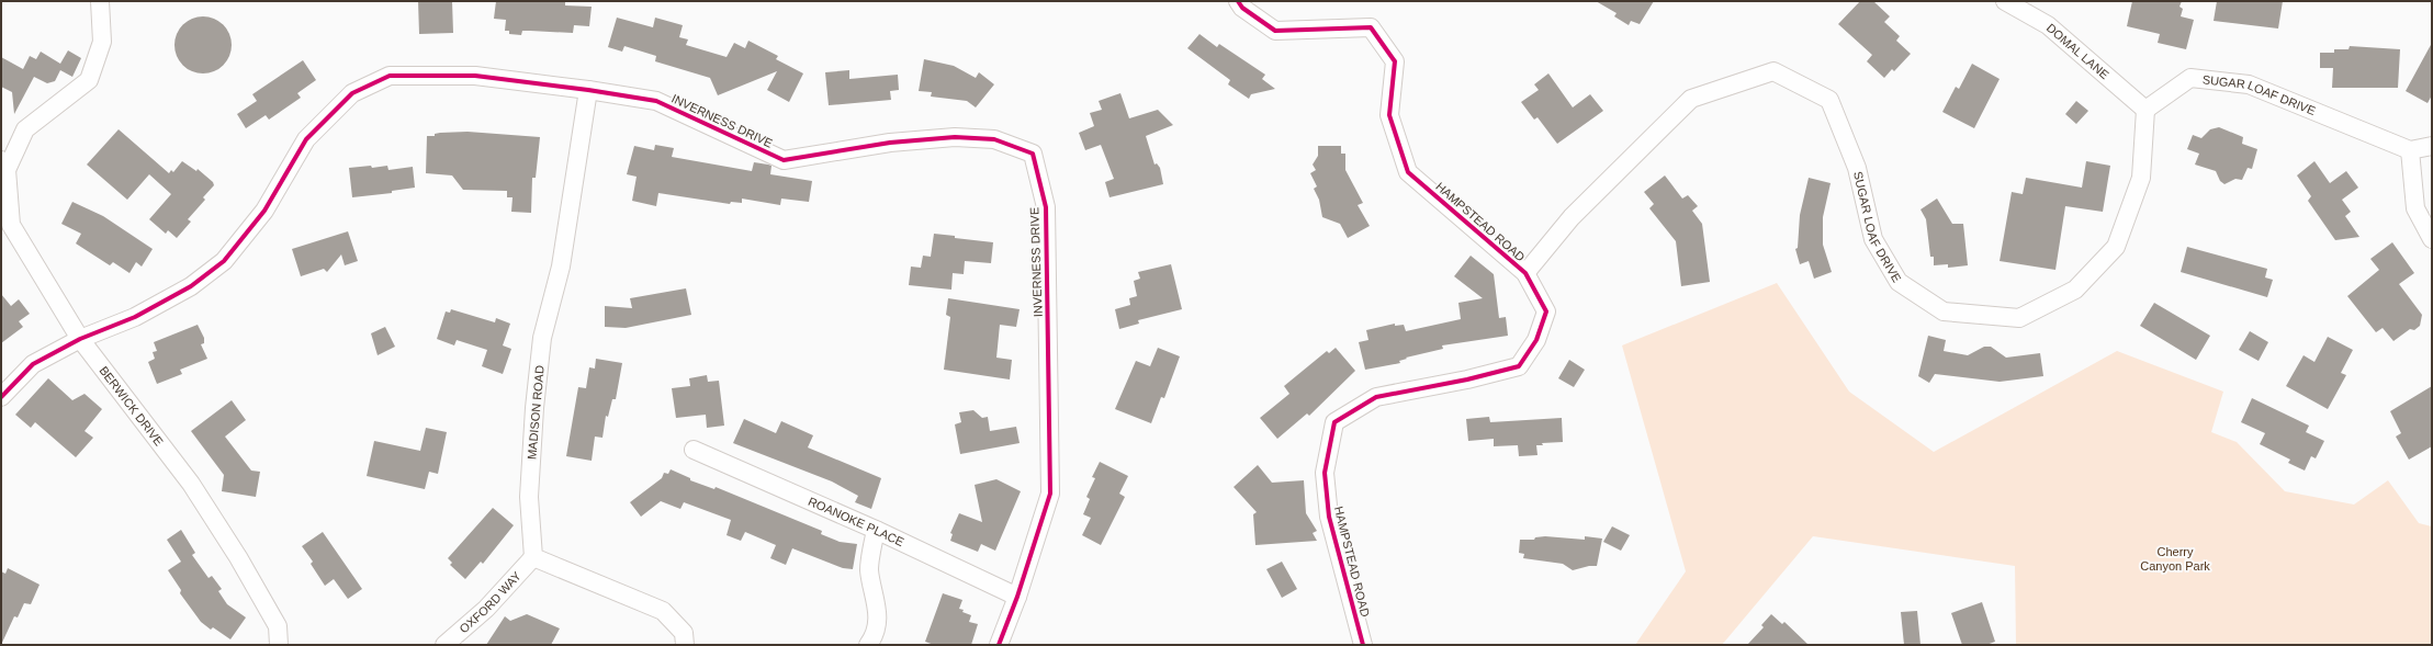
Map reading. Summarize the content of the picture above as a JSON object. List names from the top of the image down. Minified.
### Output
{"streets":{"street":["DOMAL LANE","SUGAR LOAF DRIVE","INVERNESS DRIVE","HAMPSTEAD ROAD","BERWICK DRIVE","MADISON ROAD","ROANOKE PLACE","OXFORD WAY"]},"crossings":[["DOMAL LANE","SUGAR LOAF DRIVE"],["SUGAR LOAF DRIVE","HAMPSTEAD ROAD"],["INVERNESS DRIVE","BERWICK DRIVE"],["INVERNESS DRIVE","MADISON ROAD"],["INVERNESS DRIVE","ROANOKE PLACE"],["MADISON ROAD","OXFORD WAY"]],"parks":["Cherry Canyon Park"]}
